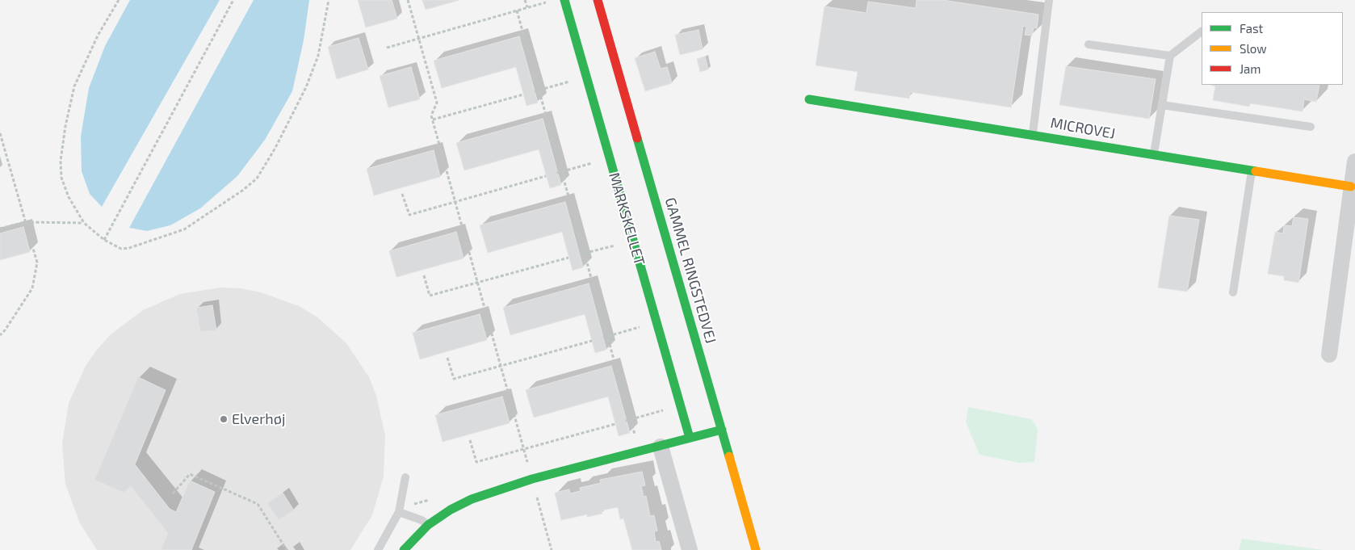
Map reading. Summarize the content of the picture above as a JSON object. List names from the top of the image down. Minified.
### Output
{"streets":{"street":["MICROVEJ","MARKSKELLET","GAMMEL RINGSTEDVEJ"]},"places":["Elverhøj"],"legend":["Fast","Slow","Jam"]}
